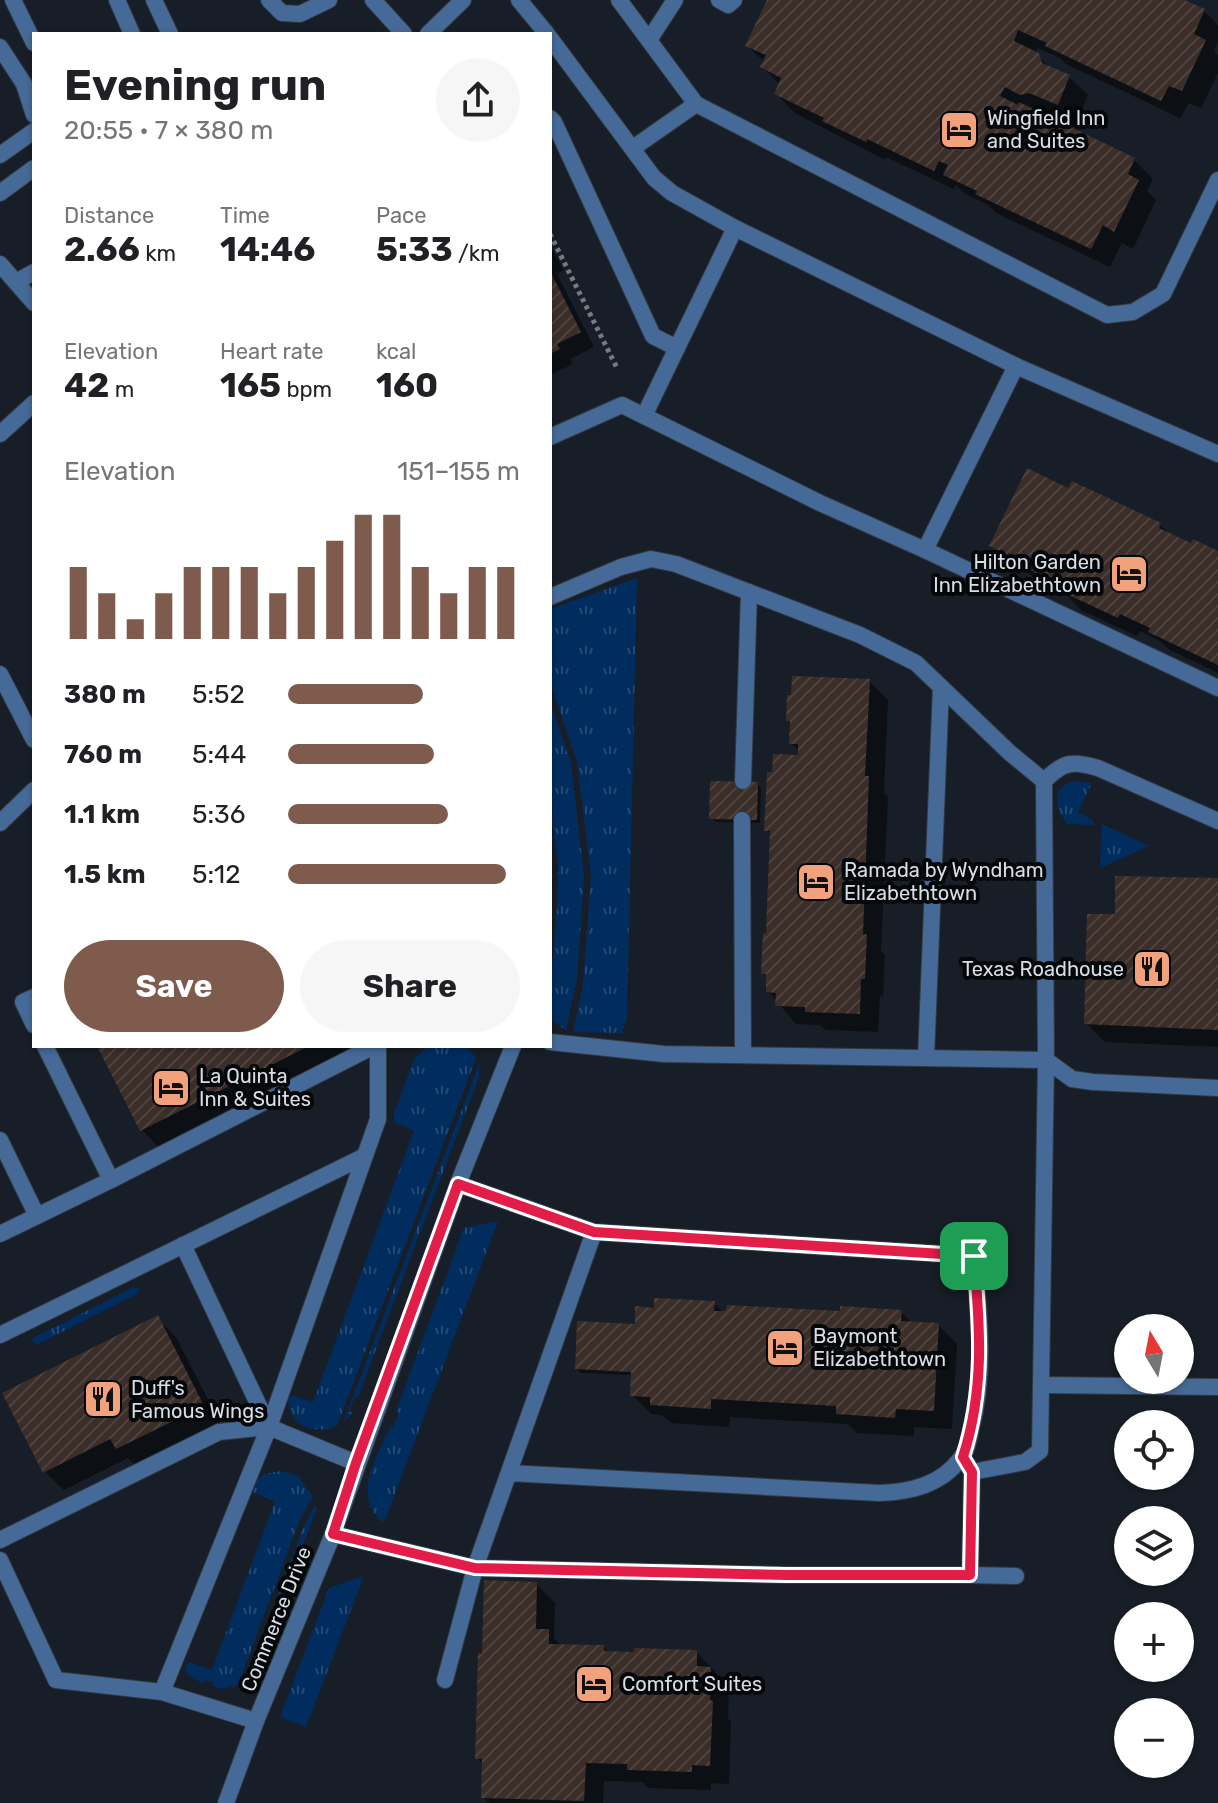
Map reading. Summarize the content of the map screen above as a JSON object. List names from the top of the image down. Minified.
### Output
{"streets":{"street":["Commerce Drive"]},"places":{"hotel":["Wingfield Inn and Suites","Hilton Garden Inn Elizabethtown","Ramada by Wyndham Elizabethtown","La Quinta Inn & Suites","Baymont Elizabethtown","Comfort Suites"],"restaurant":["Texas Roadhouse","Duff's Famous Wings"]},"north":"top","page":{"heading":["Evening run","20:55 · 7 × 380 m"],"stats":[["Distance","2.66 km"],["Time","14:46"],["Pace","5:33 /km"],["Elevation","42 m"],["Heart rate","165 bpm"],["kcal","160"]],"chart":["Elevation","151–155 m"],"list":[{"name":"380 m","note":"5:52"},{"name":"760 m","note":"5:44"},{"name":"1.1 km","note":"5:36"},{"name":"1.5 km","note":"5:12"}],"buttons":["Save","Share"],"map_buttons":["+","−"]}}
